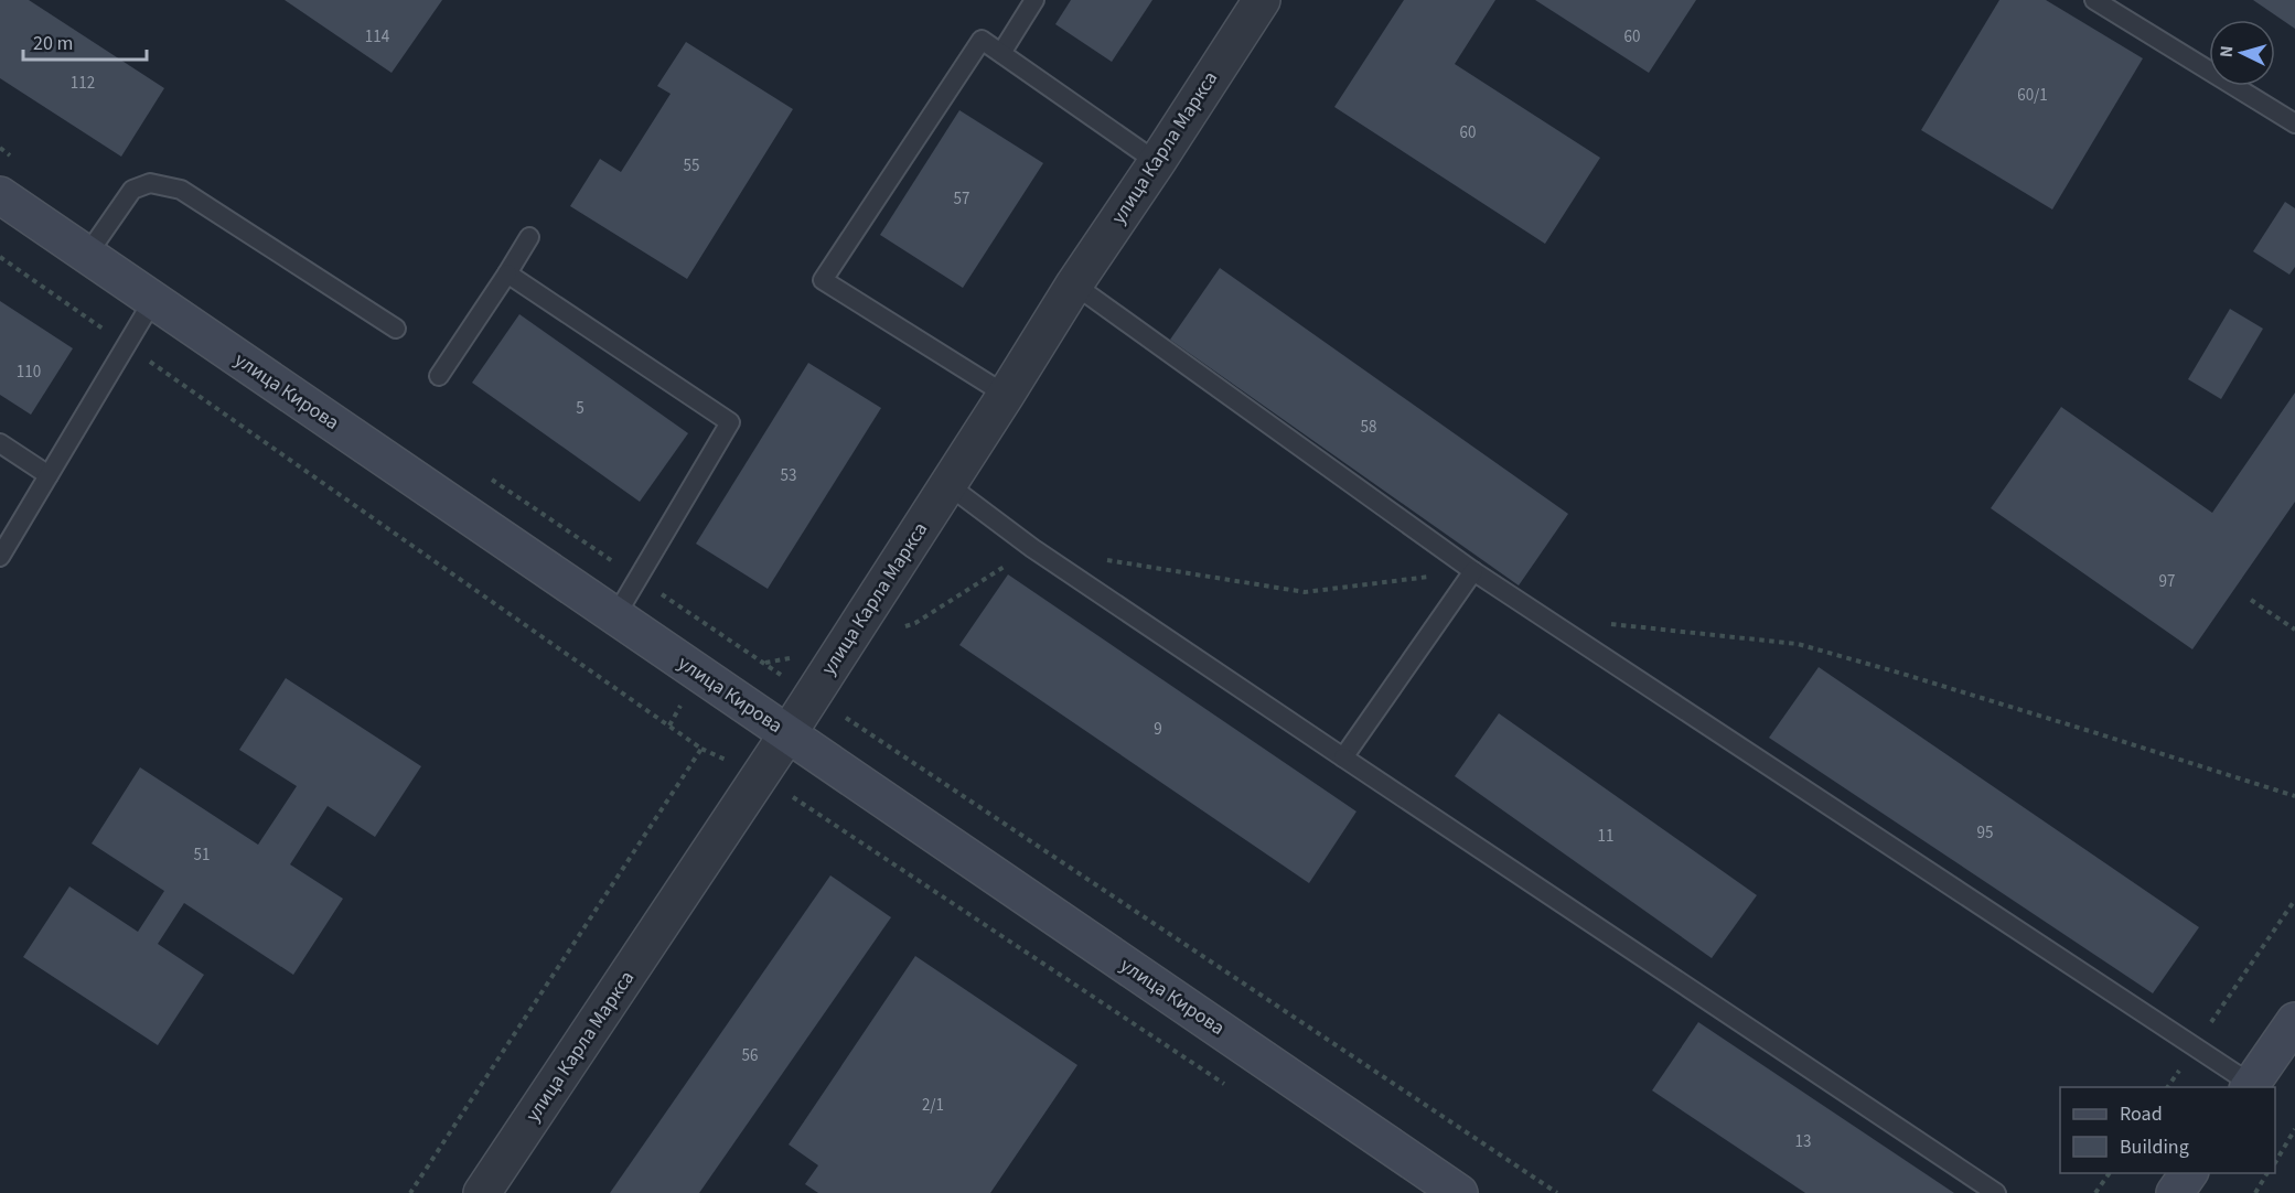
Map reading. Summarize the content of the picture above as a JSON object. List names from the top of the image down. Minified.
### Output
{"streets":{"street":["улица Карла Маркса","улица Кирова"]},"crossings":[["улица Карла Маркса","улица Кирова"]],"house_numbers":["114","60","112","60/1","60","55","57","110","5","58","53","97","9","95","11","51","56","2/1","13"],"legend":["Road","Building"],"scale_bar":"20 m","north":"left"}
